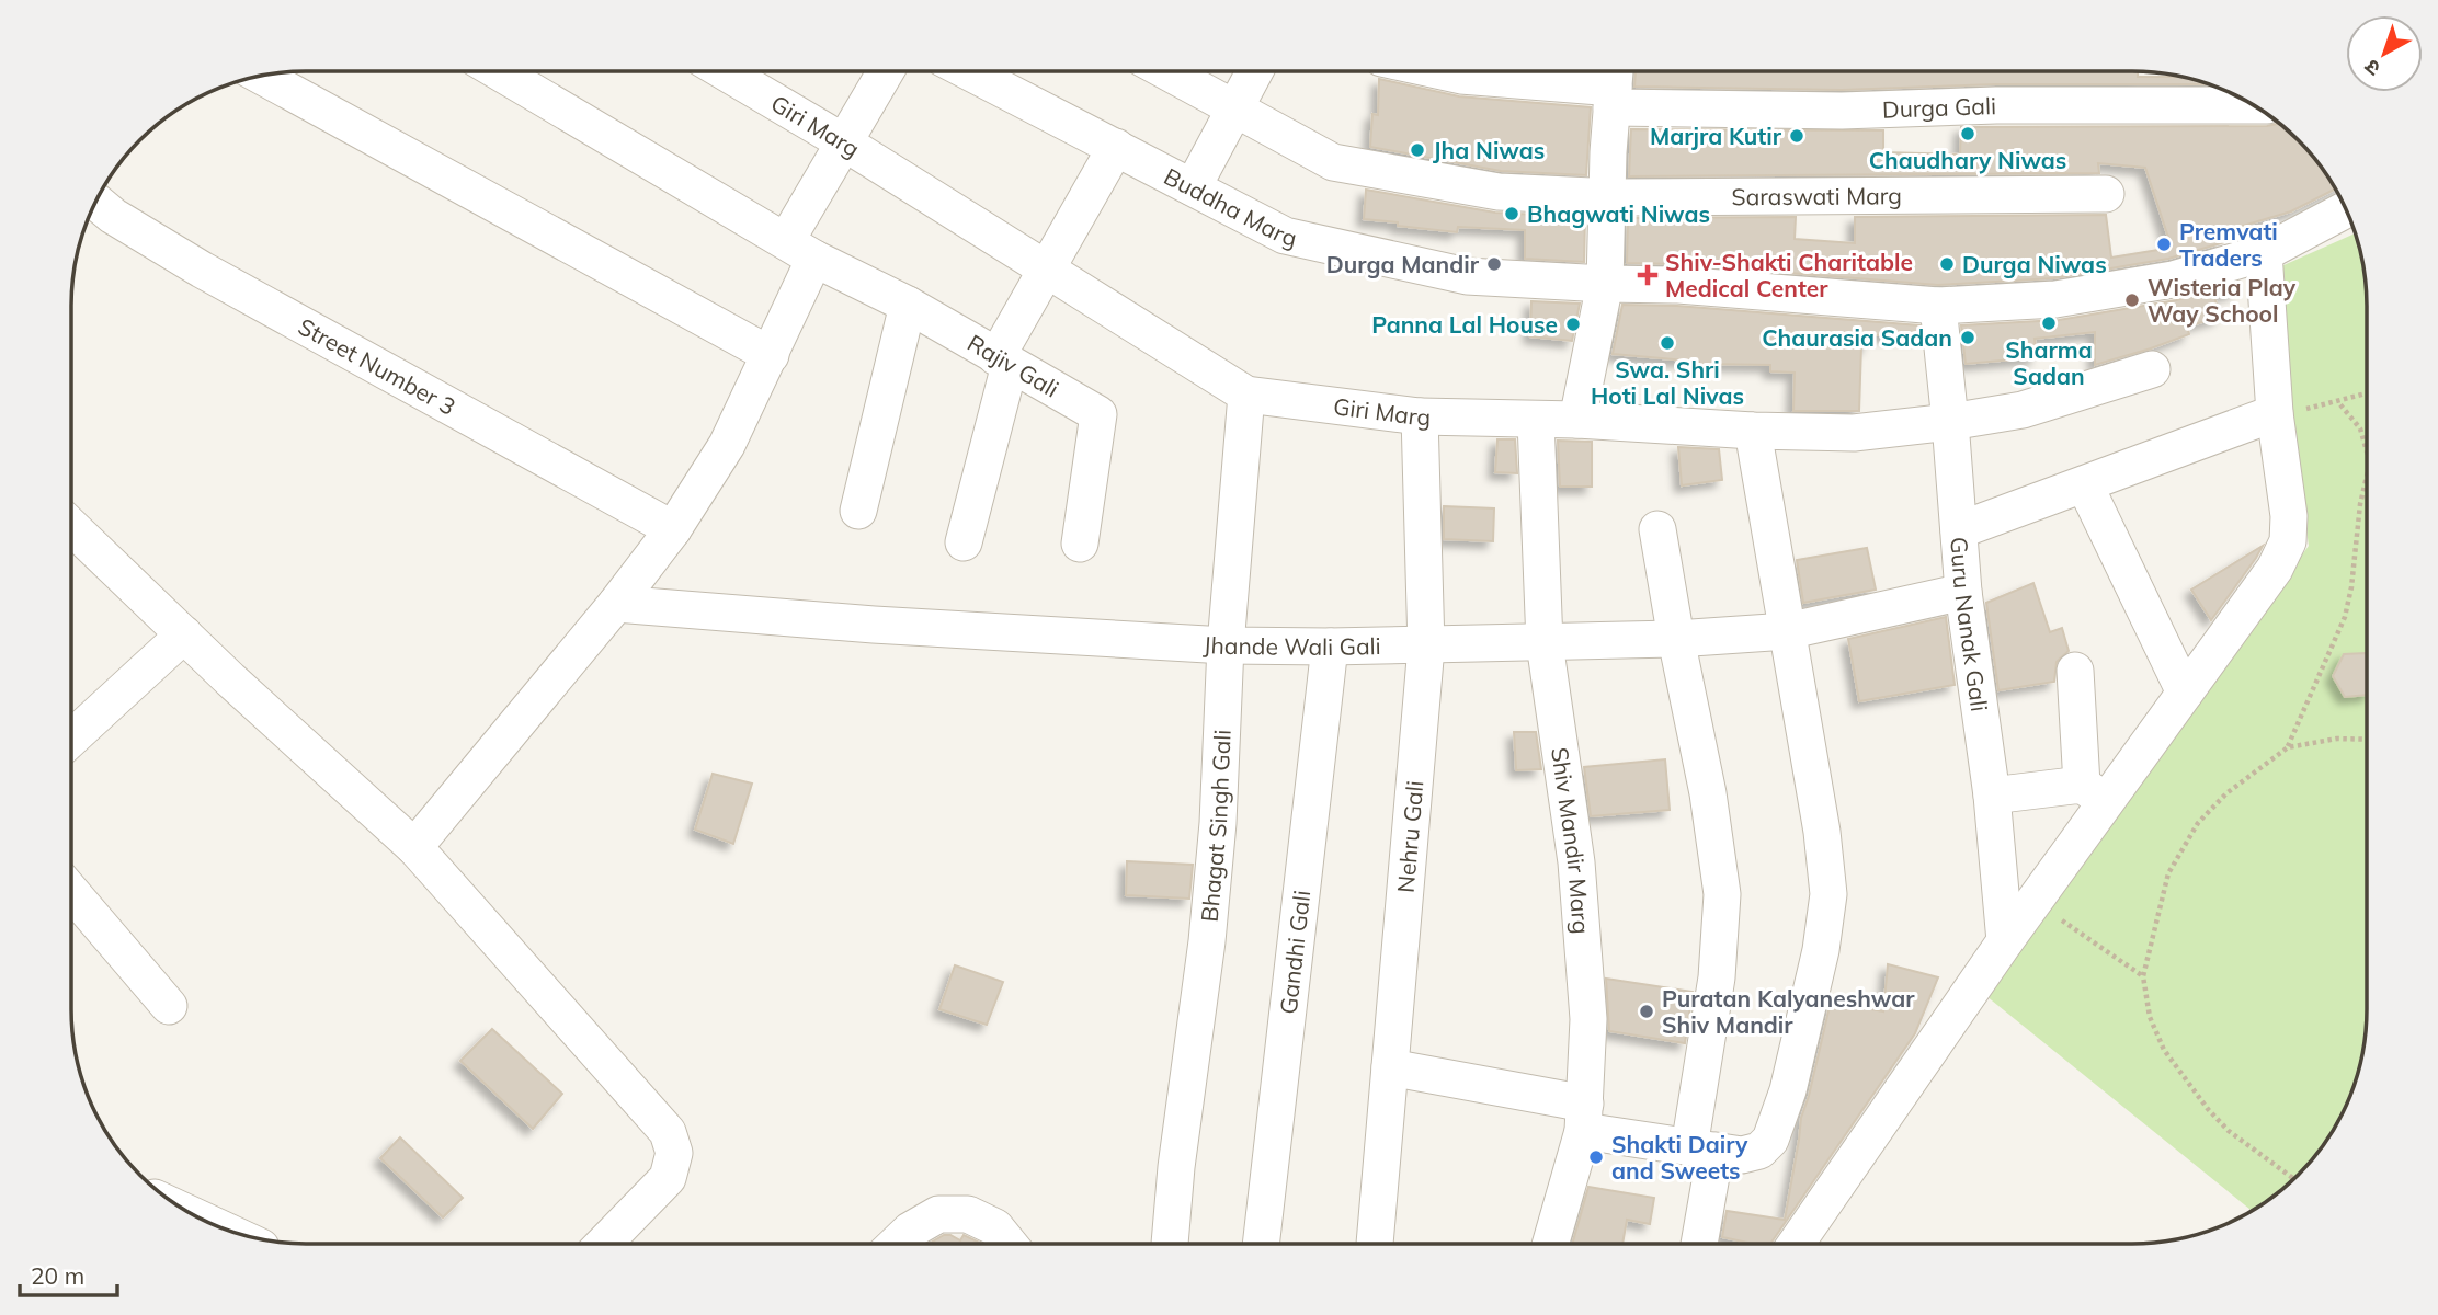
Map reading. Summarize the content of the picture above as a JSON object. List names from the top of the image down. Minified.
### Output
{"streets":{"street":["Durga Gali","Giri Marg","Saraswati Marg","Buddha Marg","Street Number 3","Rajiv Gali","Guru Nanak Gali","Jhande Wali Gali","Bhagat Singh Gali","Nehru Gali","Shiv Mandir Marg","Gandhi Gali"]},"crossings":[["Giri Marg","Guru Nanak Gali"],["Giri Marg","Bhagat Singh Gali"],["Giri Marg","Nehru Gali"],["Giri Marg","Shiv Mandir Marg"],["Buddha Marg","Guru Nanak Gali"],["Guru Nanak Gali","Jhande Wali Gali"],["Jhande Wali Gali","Bhagat Singh Gali"],["Jhande Wali Gali","Nehru Gali"],["Jhande Wali Gali","Shiv Mandir Marg"],["Jhande Wali Gali","Gandhi Gali"]],"places":{"other":["Chaudhary Niwas","Marjra Kutir","Jha Niwas","Bhagwati Niwas","Premvati Traders","Durga Mandir","Durga Niwas","Wisteria Play Way School","Sharma Sadan","Panna Lal House","Chaurasia Sadan","Swa. Shri Hoti Lal Nivas","Puratan Kalyaneshwar Shiv Mandir","Shakti Dairy and Sweets"],"health":["Shiv-Shakti Charitable Medical Center"]},"scale_bar":"20 m","north":"bottom left"}
